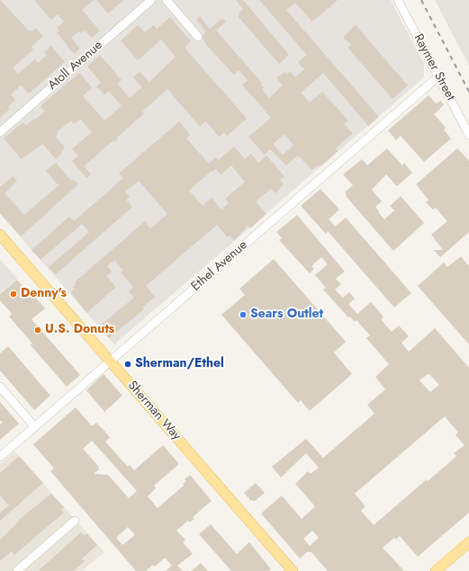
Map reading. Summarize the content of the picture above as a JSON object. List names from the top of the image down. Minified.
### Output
{"streets":{"main road":["Sherman Way"],"street":["Atoll Avenue","Raymer Street","Ethel Avenue"]},"crossings":[["Raymer Street","Ethel Avenue"],["Ethel Avenue","Sherman Way"]],"places":["Denny's","Sears Outlet","U.S. Donuts","Sherman/Ethel"]}
